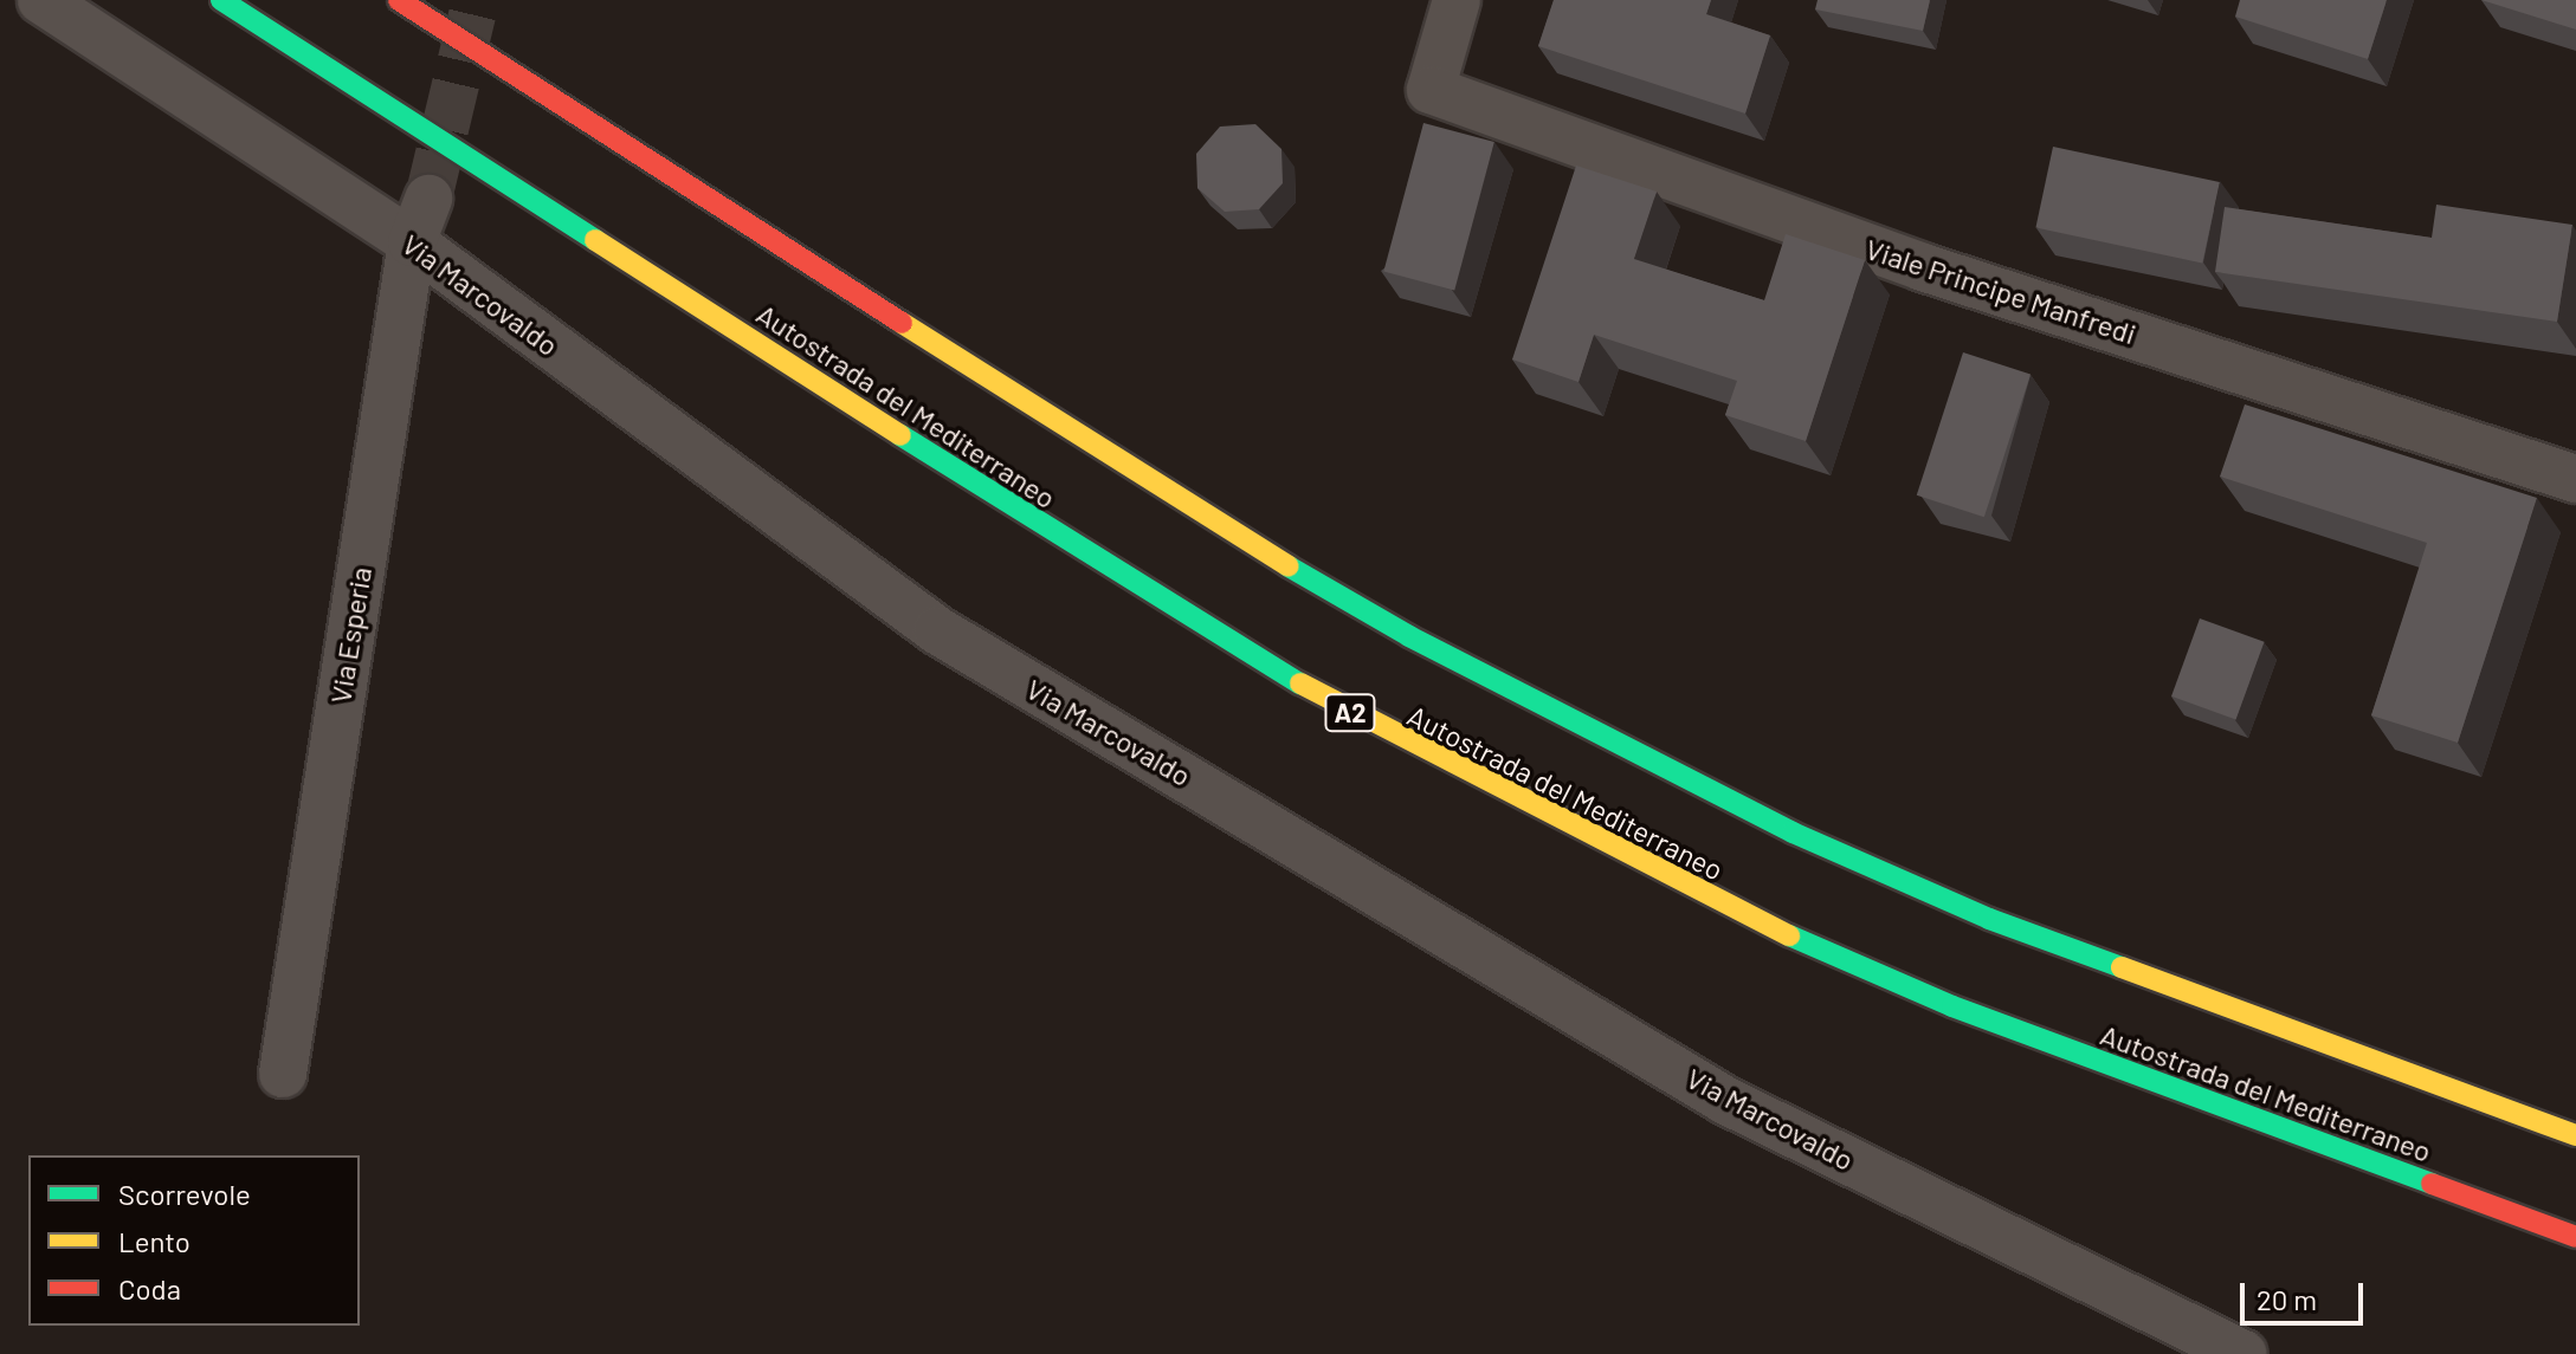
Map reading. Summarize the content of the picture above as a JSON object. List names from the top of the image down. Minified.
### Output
{"streets":{"highway":["Autostrada del Mediterraneo","A2"],"street":["Viale Principe Manfredi","Via Marcovaldo","Via Esperia"]},"crossings":[["Via Marcovaldo","Via Esperia"]],"legend":["Scorrevole","Lento","Coda"],"scale_bar":"20 m"}
